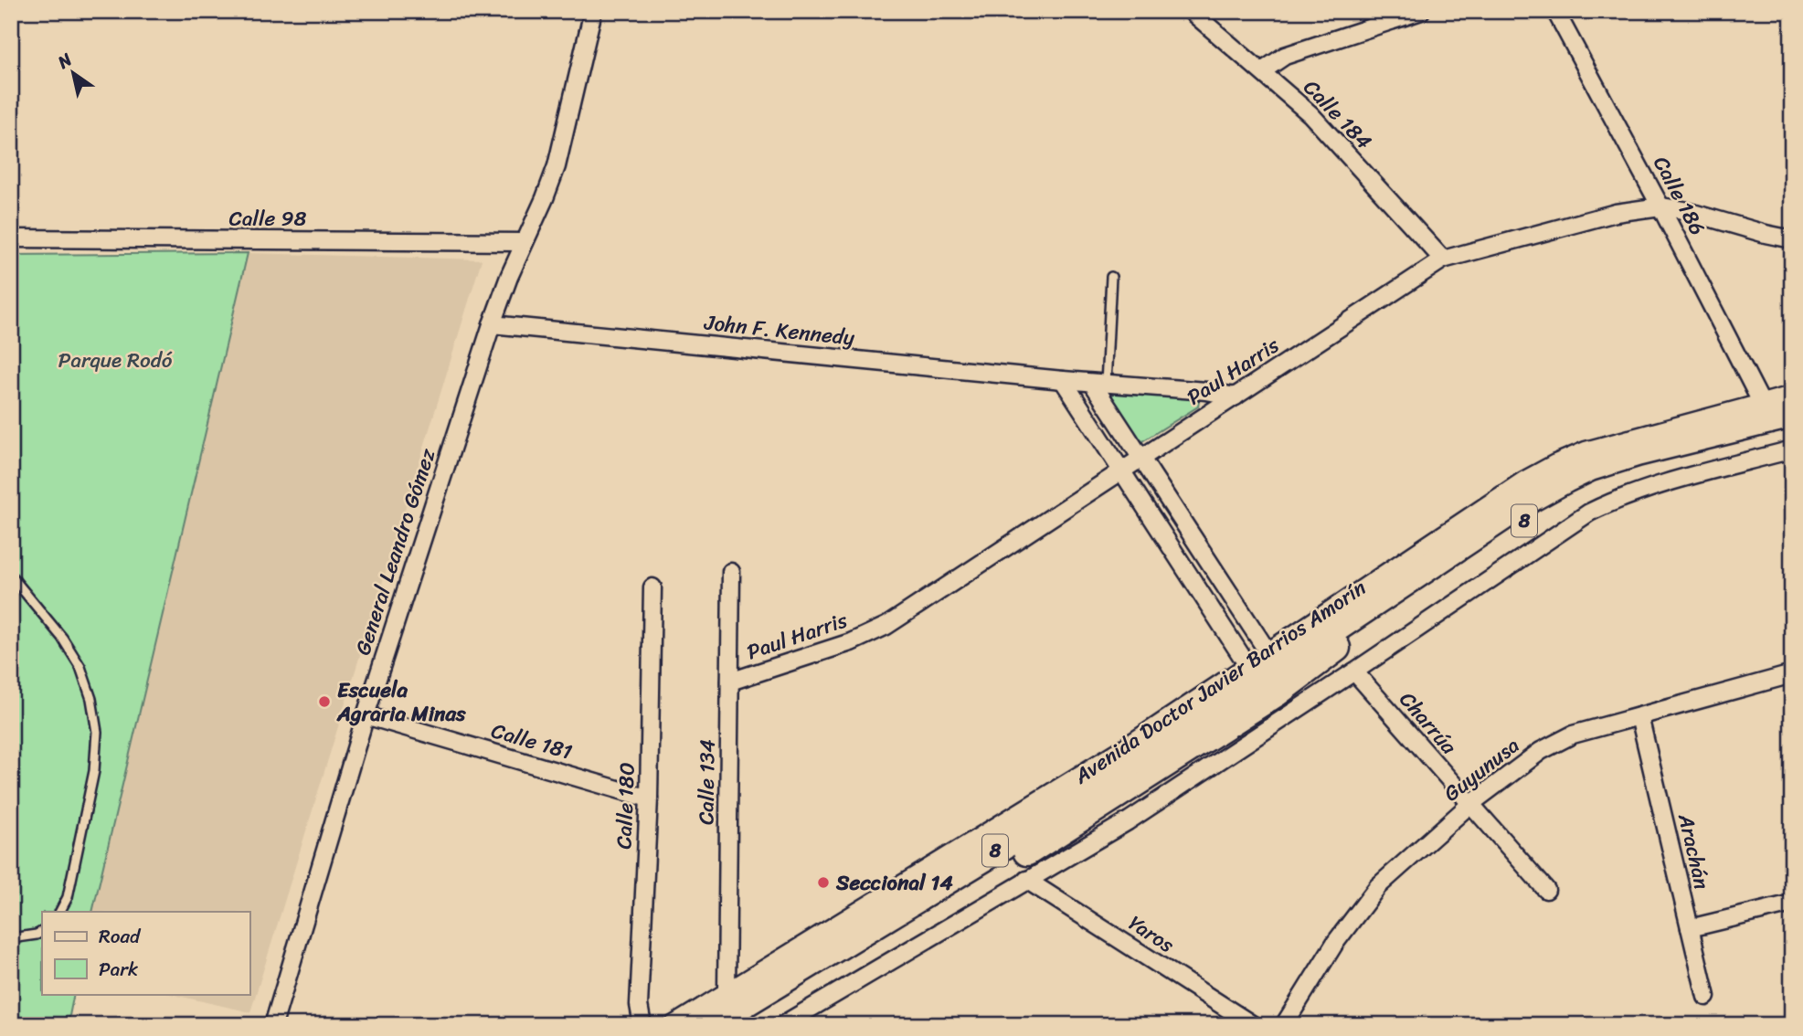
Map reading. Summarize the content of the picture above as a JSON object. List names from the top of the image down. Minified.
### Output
{"streets":{"highway":["8","Avenida Doctor Javier Barrios Amorín"],"street":["Calle 184","Calle 186","Calle 98","John F. Kennedy","Paul Harris","General Leandro Gómez","Charrúa","Calle 181","Guyunusa","Calle 134","Calle 180","Arachán","Yaros"]},"crossings":[["Calle 184","Paul Harris"],["Calle 186","Paul Harris"],["Calle 186","Avenida Doctor Javier Barrios Amorín"],["Calle 98","General Leandro Gómez"],["John F. Kennedy","Paul Harris"],["John F. Kennedy","General Leandro Gómez"],["Paul Harris","Calle 134"],["General Leandro Gómez","Calle 181"],["Avenida Doctor Javier Barrios Amorín","Calle 134"],["Charrúa","Guyunusa"],["Calle 181","Calle 180"],["Guyunusa","Arachán"]],"parks":["Parque Rodó"],"places":["Escuela Agraria Minas","Seccional 14"],"legend":["Road","Park"],"north":"top left"}
